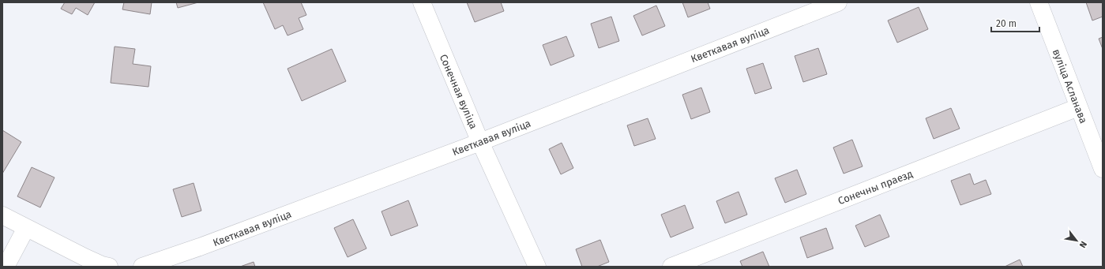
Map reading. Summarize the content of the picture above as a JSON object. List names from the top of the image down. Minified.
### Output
{"streets":{"street":["Кветкавая вуліца","вуліца Асланава","Сонечная вуліца","Сонечны праезд"]},"crossings":[["Кветкавая вуліца","Сонечная вуліца"],["вуліца Асланава","Сонечны праезд"]],"scale_bar":"20 m","north":"bottom right"}
